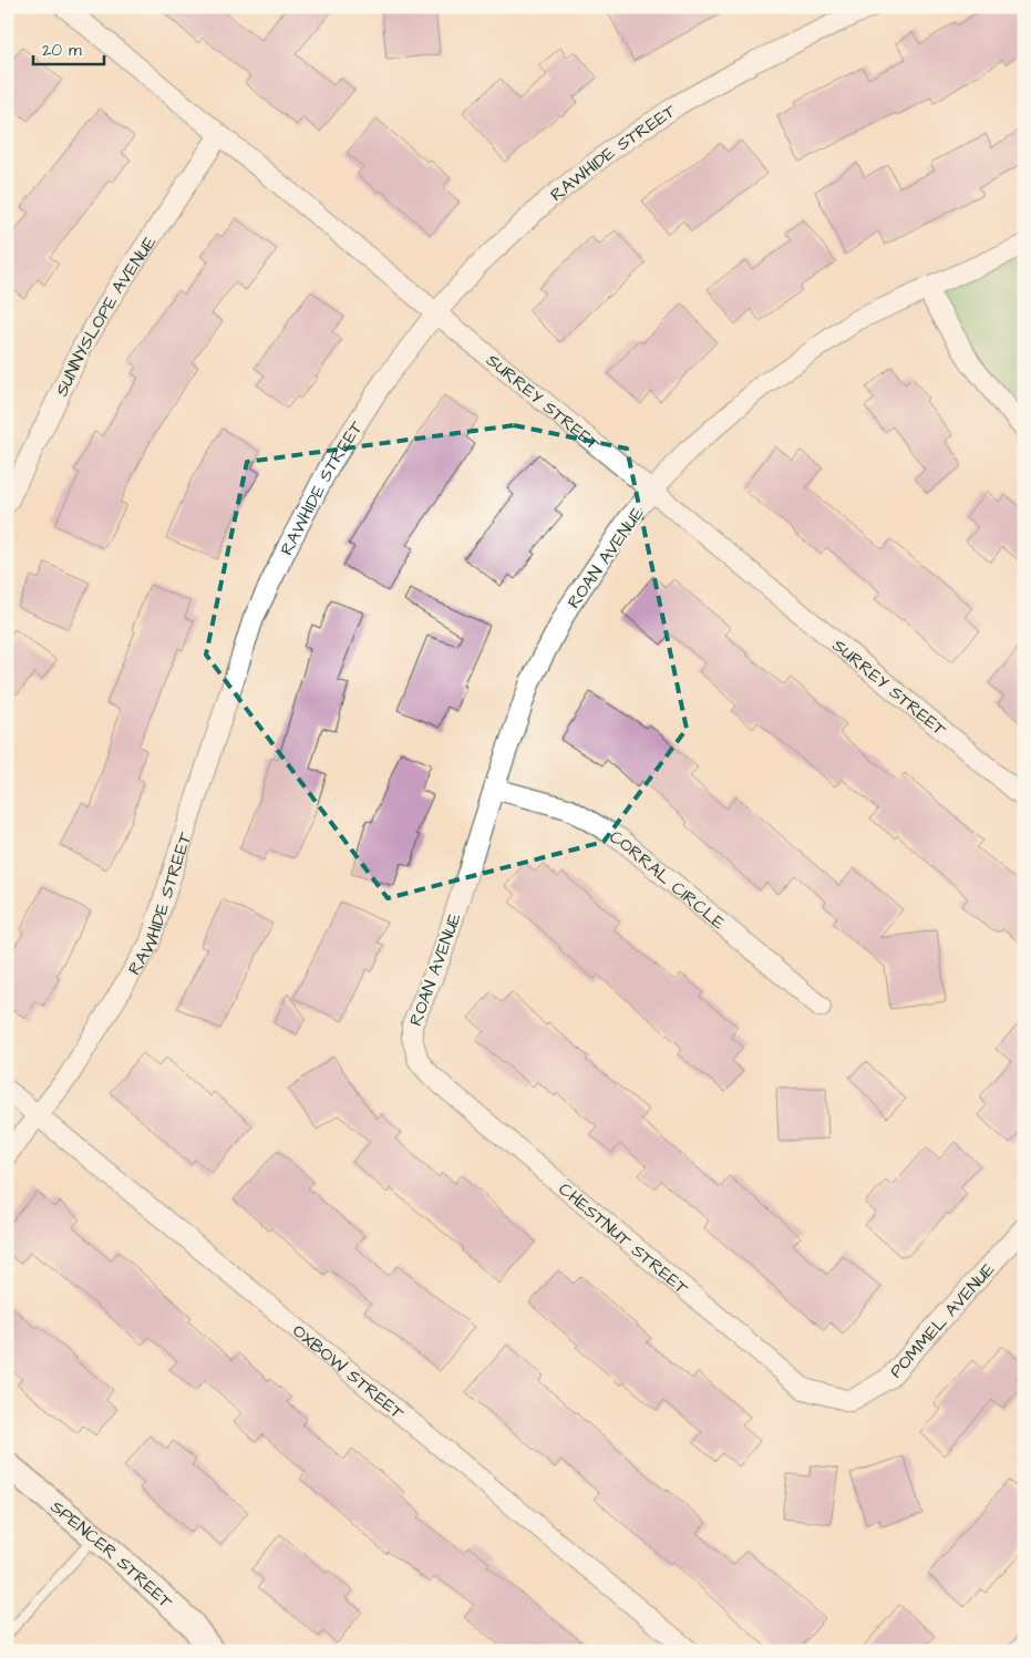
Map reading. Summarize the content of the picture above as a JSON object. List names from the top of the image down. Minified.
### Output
{"streets":{"street":["RAWHIDE STREET","SUNNYSLOPE AVENUE","SURREY STREET","ROAN AVENUE","CORRAL CIRCLE","CHESTNUT STREET","POMMEL AVENUE","OXBOW STREET","SPENCER STREET"]},"crossings":[["RAWHIDE STREET","SURREY STREET"],["RAWHIDE STREET","OXBOW STREET"],["SUNNYSLOPE AVENUE","SURREY STREET"],["SURREY STREET","ROAN AVENUE"],["ROAN AVENUE","CORRAL CIRCLE"],["ROAN AVENUE","CHESTNUT STREET"],["CHESTNUT STREET","POMMEL AVENUE"]],"scale_bar":"20 m"}
